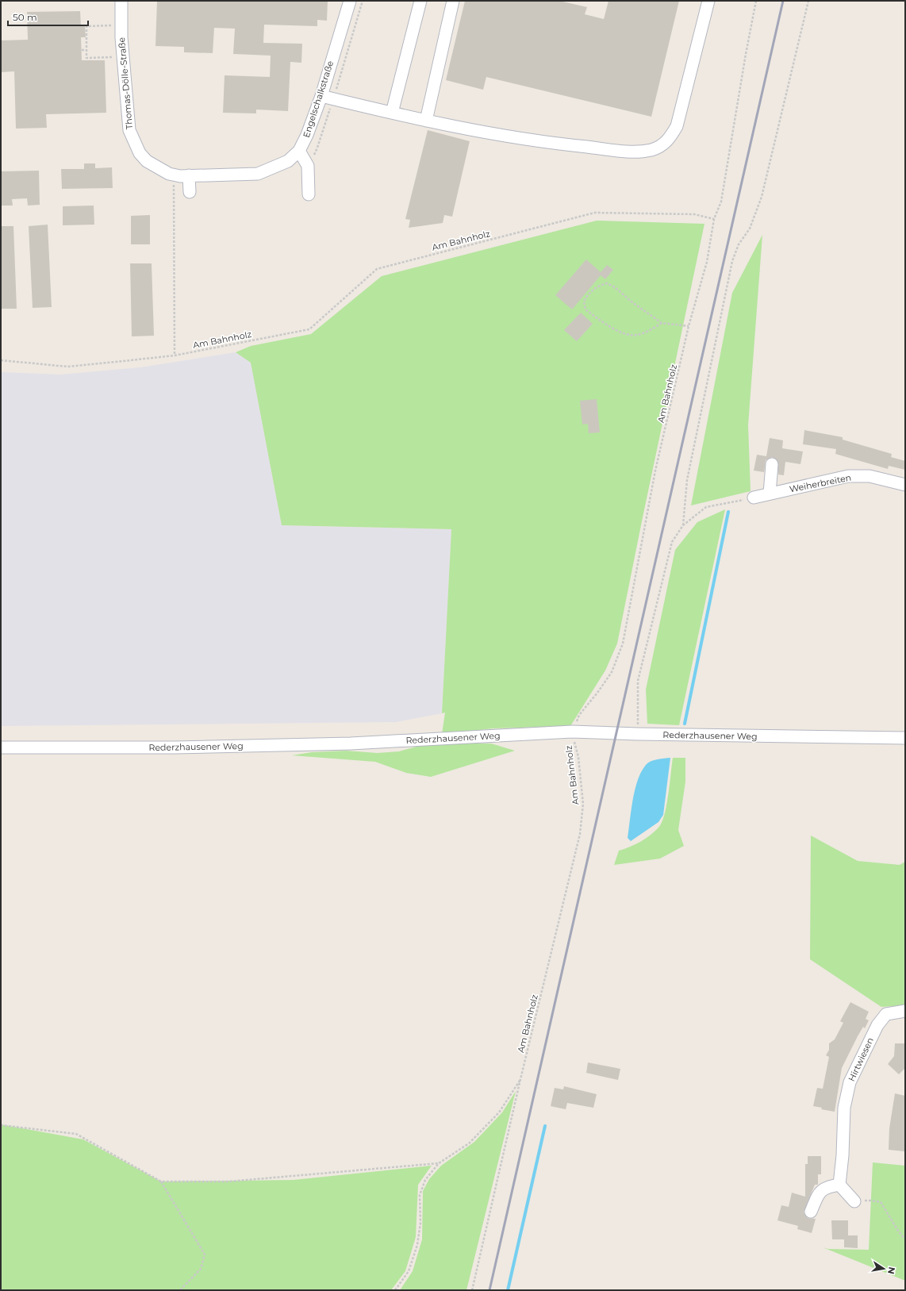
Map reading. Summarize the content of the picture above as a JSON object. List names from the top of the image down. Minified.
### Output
{"streets":{"street":["Thomas-Dölle-Straße","Engelschalkstraße","Weiherbreiten","Rederzhausener Weg","Hirtwiesen"],"path":["Am Bahnholz"]},"crossings":[["Thomas-Dölle-Straße","Engelschalkstraße"],["Am Bahnholz","Rederzhausener Weg"]],"scale_bar":"50 m","north":"right"}
